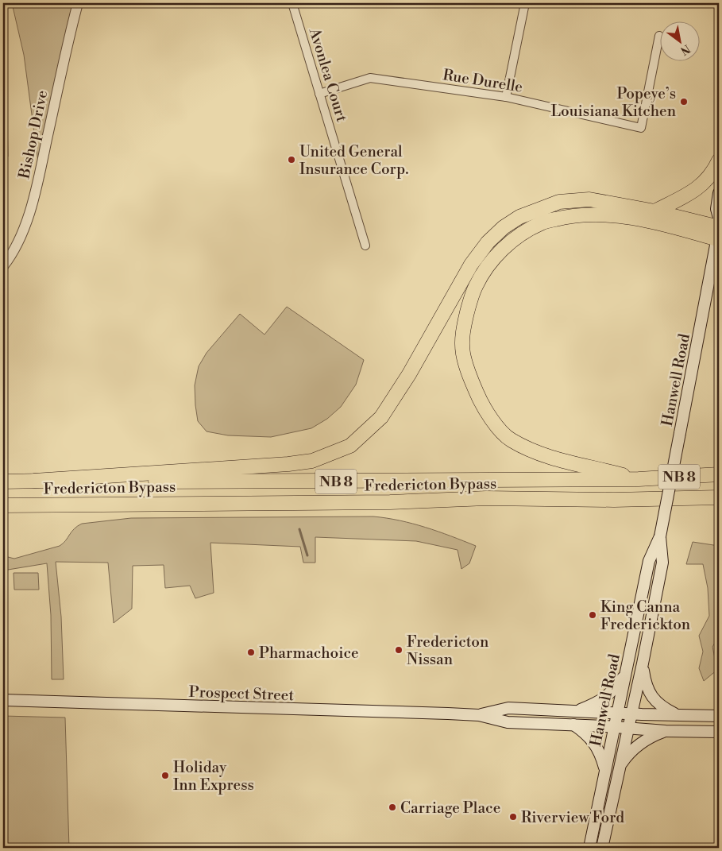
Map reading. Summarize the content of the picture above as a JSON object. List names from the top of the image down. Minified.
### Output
{"streets":{"highway":["NB 8","Fredericton Bypass"],"main road":["Hanwell Road","Prospect Street"],"street":["Avonlea Court","Rue Durelle","Bishop Drive"]},"crossings":[["Avonlea Court","Rue Durelle"],["Hanwell Road","Prospect Street"],["NB 8","Fredericton Bypass"]],"places":["Popeye’s Louisiana Kitchen","United General Insurance Corp.","King Canna Frederickton","Fredericton Nissan","Pharmachoice","Holiday Inn Express","Carriage Place","Riverview Ford"],"north":"bottom right"}
